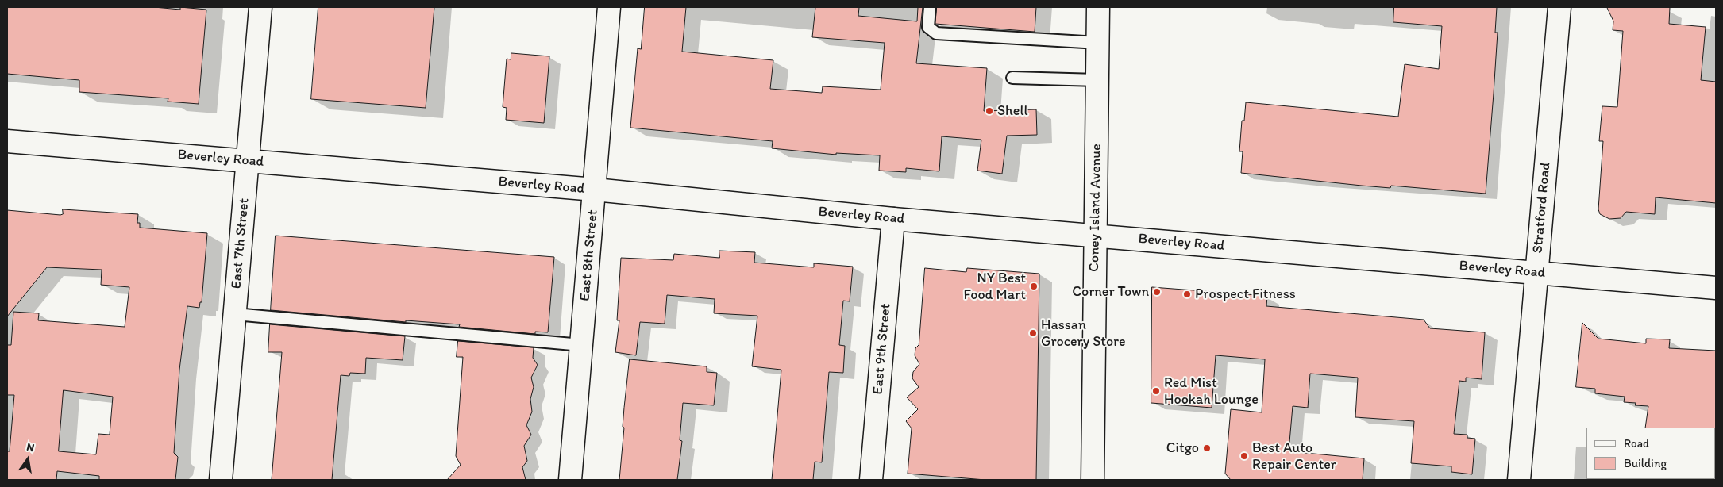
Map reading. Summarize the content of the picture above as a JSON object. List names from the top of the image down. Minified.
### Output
{"streets":{"street":["Beverley Road","Coney Island Avenue","Stratford Road","East 7th Street","East 8th Street","East 9th Street"]},"crossings":[["Beverley Road","Coney Island Avenue"],["Beverley Road","Stratford Road"],["Beverley Road","East 7th Street"],["Beverley Road","East 8th Street"],["Beverley Road","East 9th Street"]],"places":["Shell","NY Best Food Mart","Corner Town","Prospect Fitness","Hassan Grocery Store","Red Mist Hookah Lounge","Citgo","Best Auto Repair Center"],"legend":["Road","Building"],"north":"top"}
